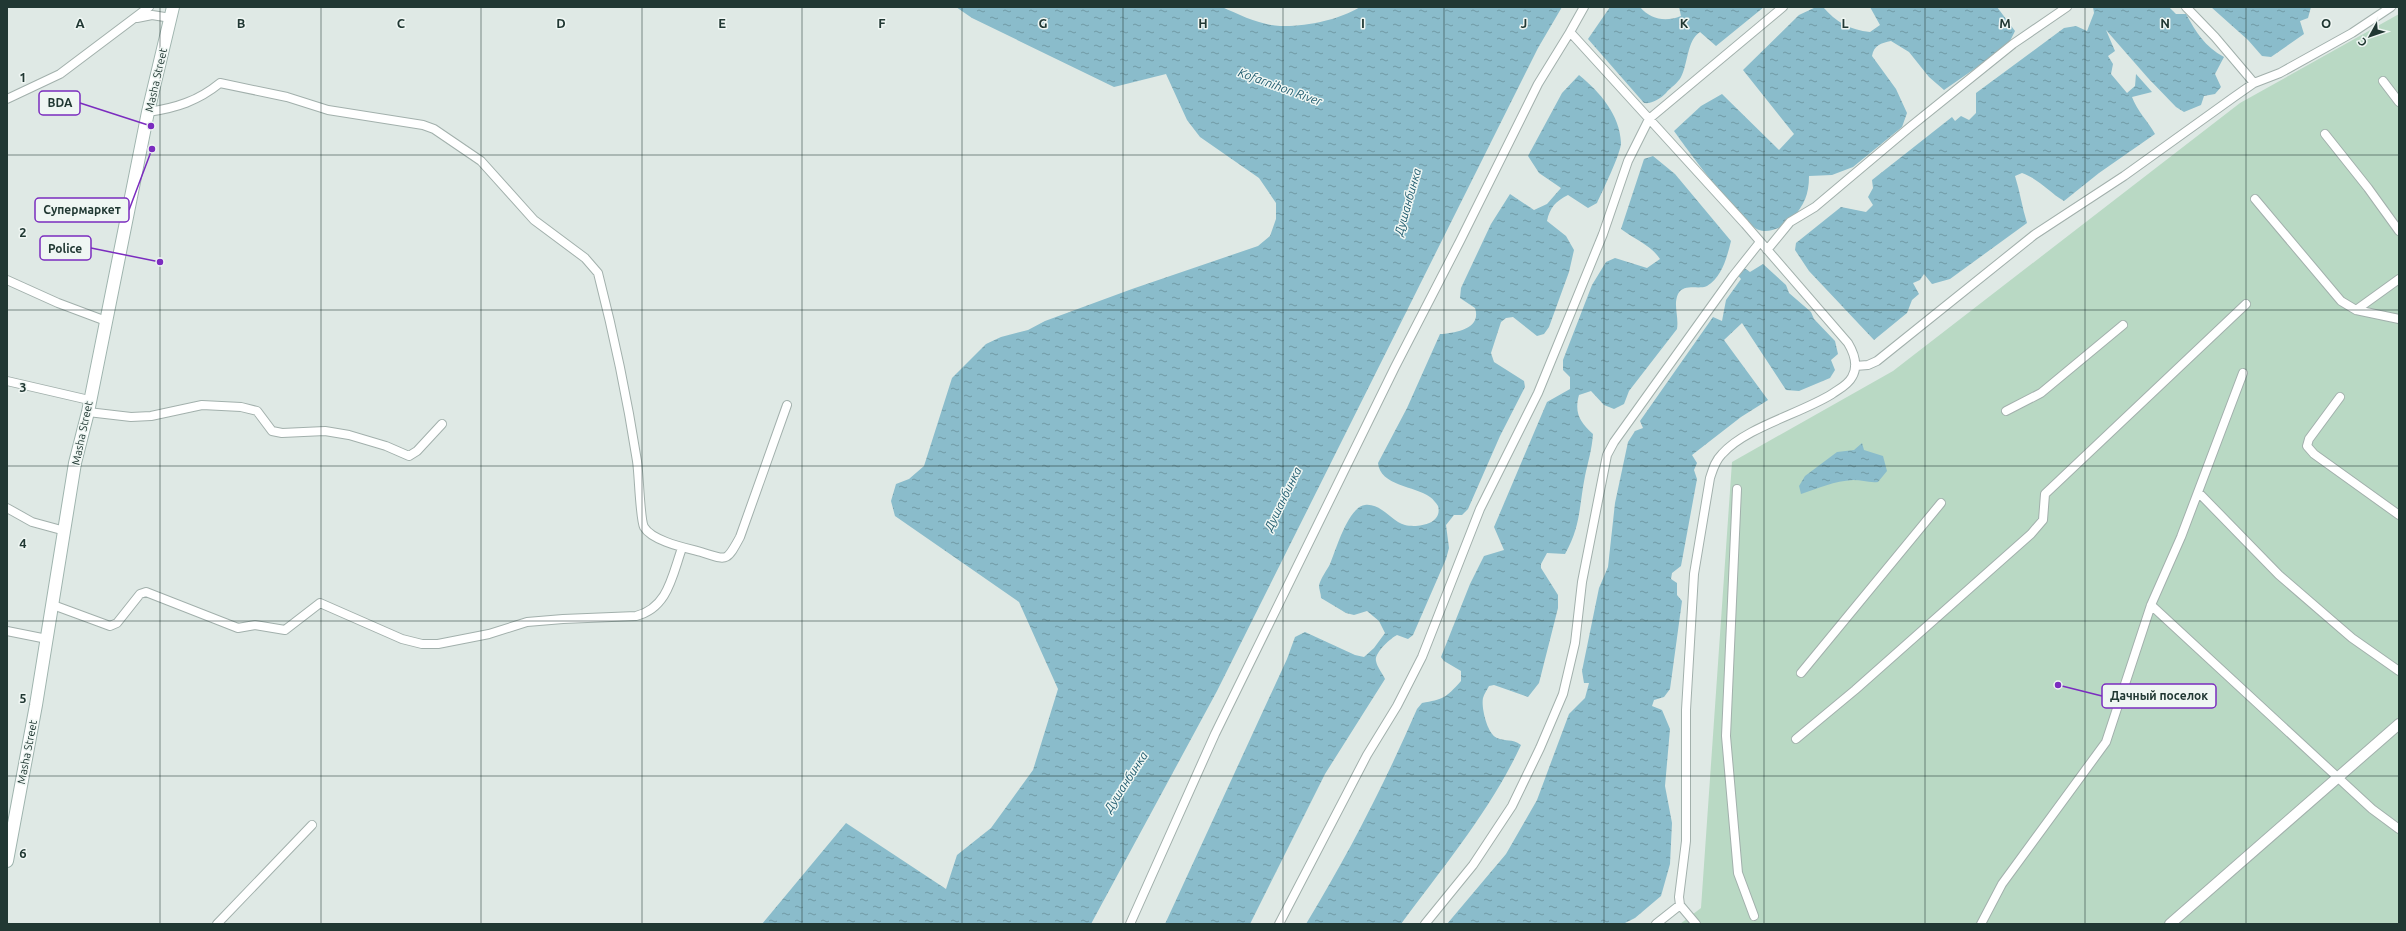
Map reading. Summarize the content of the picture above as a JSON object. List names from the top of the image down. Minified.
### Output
{"streets":{"main road":["Masha Street"]},"water":["Kofarnihon River","Душанбинка"],"places":["BDA","Супермаркет","Police","Дачный поселок"],"north":"bottom left","grid":{"columns":["A","B","C","D","E","F","G","H","I","J","K","L","M","N","O"],"rows":["1","2","3","4","5","6"]}}
